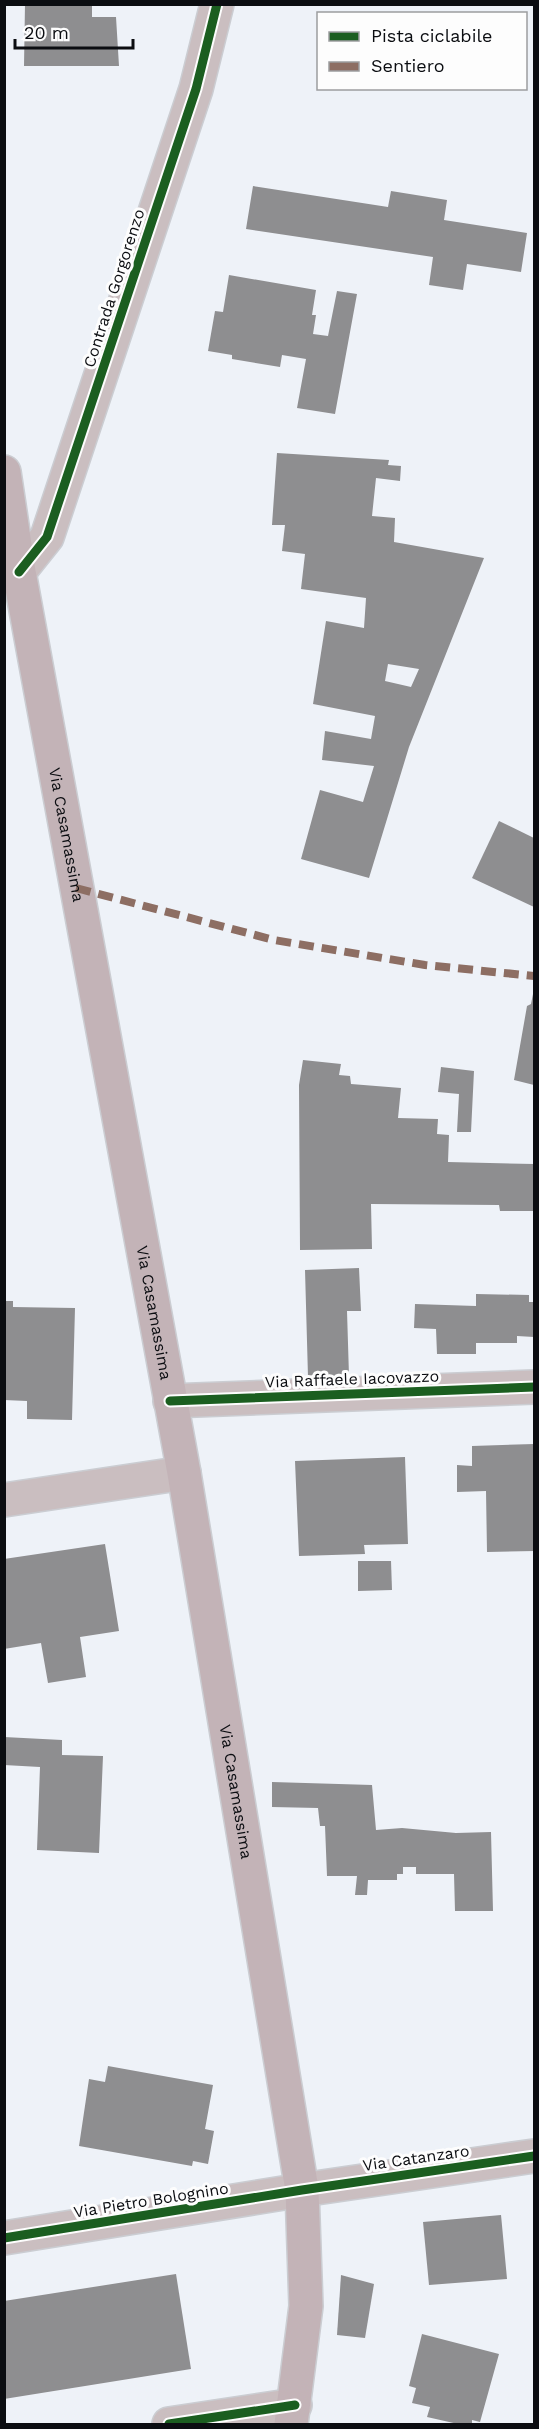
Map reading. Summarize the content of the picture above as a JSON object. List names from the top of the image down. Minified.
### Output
{"streets":{"main road":["Via Casamassima"],"street":["Contrada Gorgorenzo","Via Raffaele Iacovazzo","Via Catanzaro","Via Pietro Bolognino"]},"crossings":[["Contrada Gorgorenzo","Via Casamassima"],["Via Casamassima","Via Raffaele Iacovazzo"],["Via Casamassima","Via Catanzaro"],["Via Casamassima","Via Pietro Bolognino"],["Via Catanzaro","Via Pietro Bolognino"]],"legend":["Pista ciclabile","Sentiero"],"scale_bar":"20 m"}
